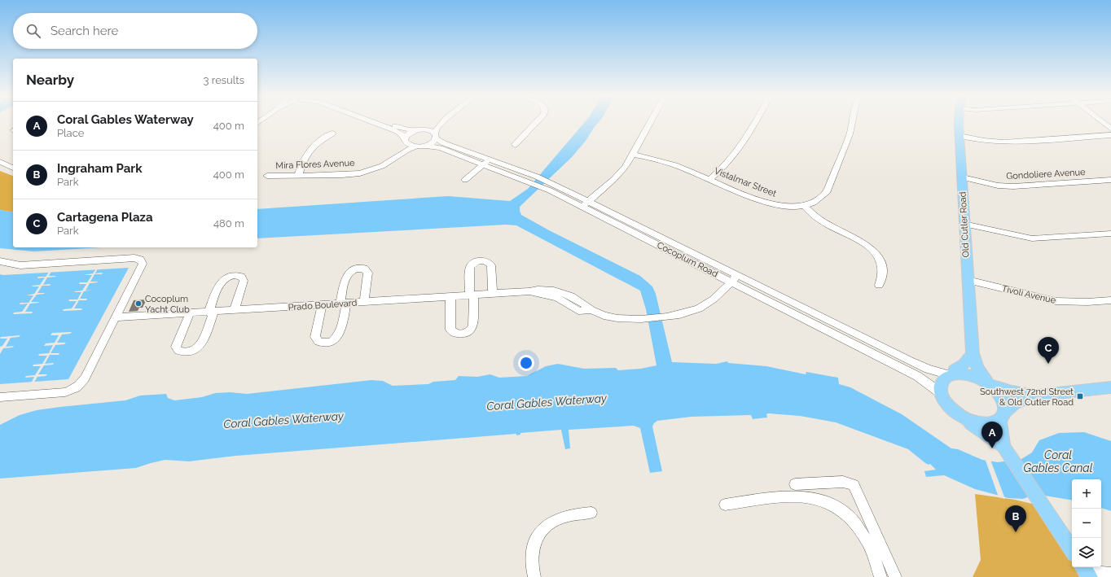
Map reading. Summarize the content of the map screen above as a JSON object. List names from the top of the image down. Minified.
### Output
{"streets":{"main road":["Old Cutler Road"],"street":["Mira Flores Avenue","Gondoliere Avenue","Vistalmar Street","Cocoplum Road","Tivoli Avenue","Prado Boulevard"]},"crossings":[["Mira Flores Avenue","Cocoplum Road"],["Gondoliere Avenue","Old Cutler Road"],["Old Cutler Road","Cocoplum Road"],["Old Cutler Road","Tivoli Avenue"],["Cocoplum Road","Prado Boulevard"]],"water":["Coral Gables Waterway","Coral Gables Canal"],"places":{"other":["Cocoplum Yacht Club"],"transit":["Southwest 72nd Street & Old Cutler Road"]},"page":{"search":"Search here","heading":["Nearby","3 results"],"list":[{"mark":"A","name":"Coral Gables Waterway","note":"Place","value":"400 m"},{"mark":"B","name":"Ingraham Park","note":"Park","value":"400 m"},{"mark":"C","name":"Cartagena Plaza","note":"Park","value":"480 m"}],"pins":["C","A","B"],"map_buttons":["+","−"]}}
